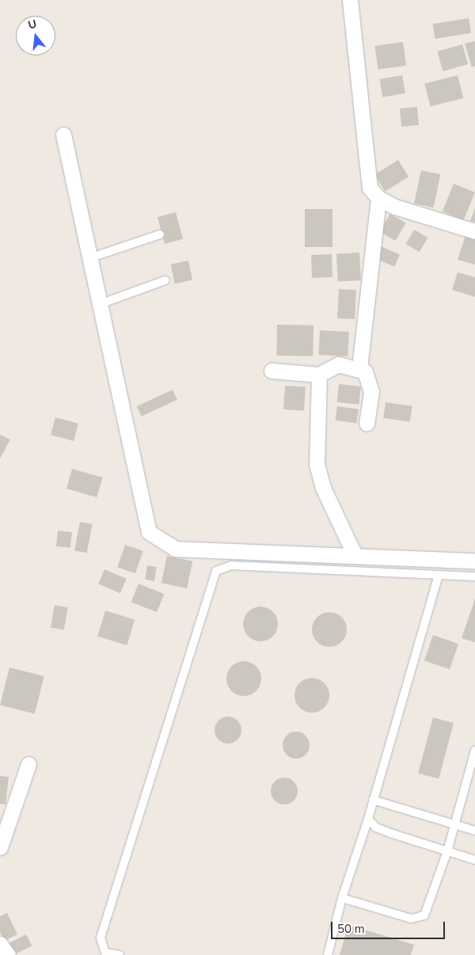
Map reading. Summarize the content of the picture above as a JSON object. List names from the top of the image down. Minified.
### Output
{"scale_bar":"50 m","north":"top"}
